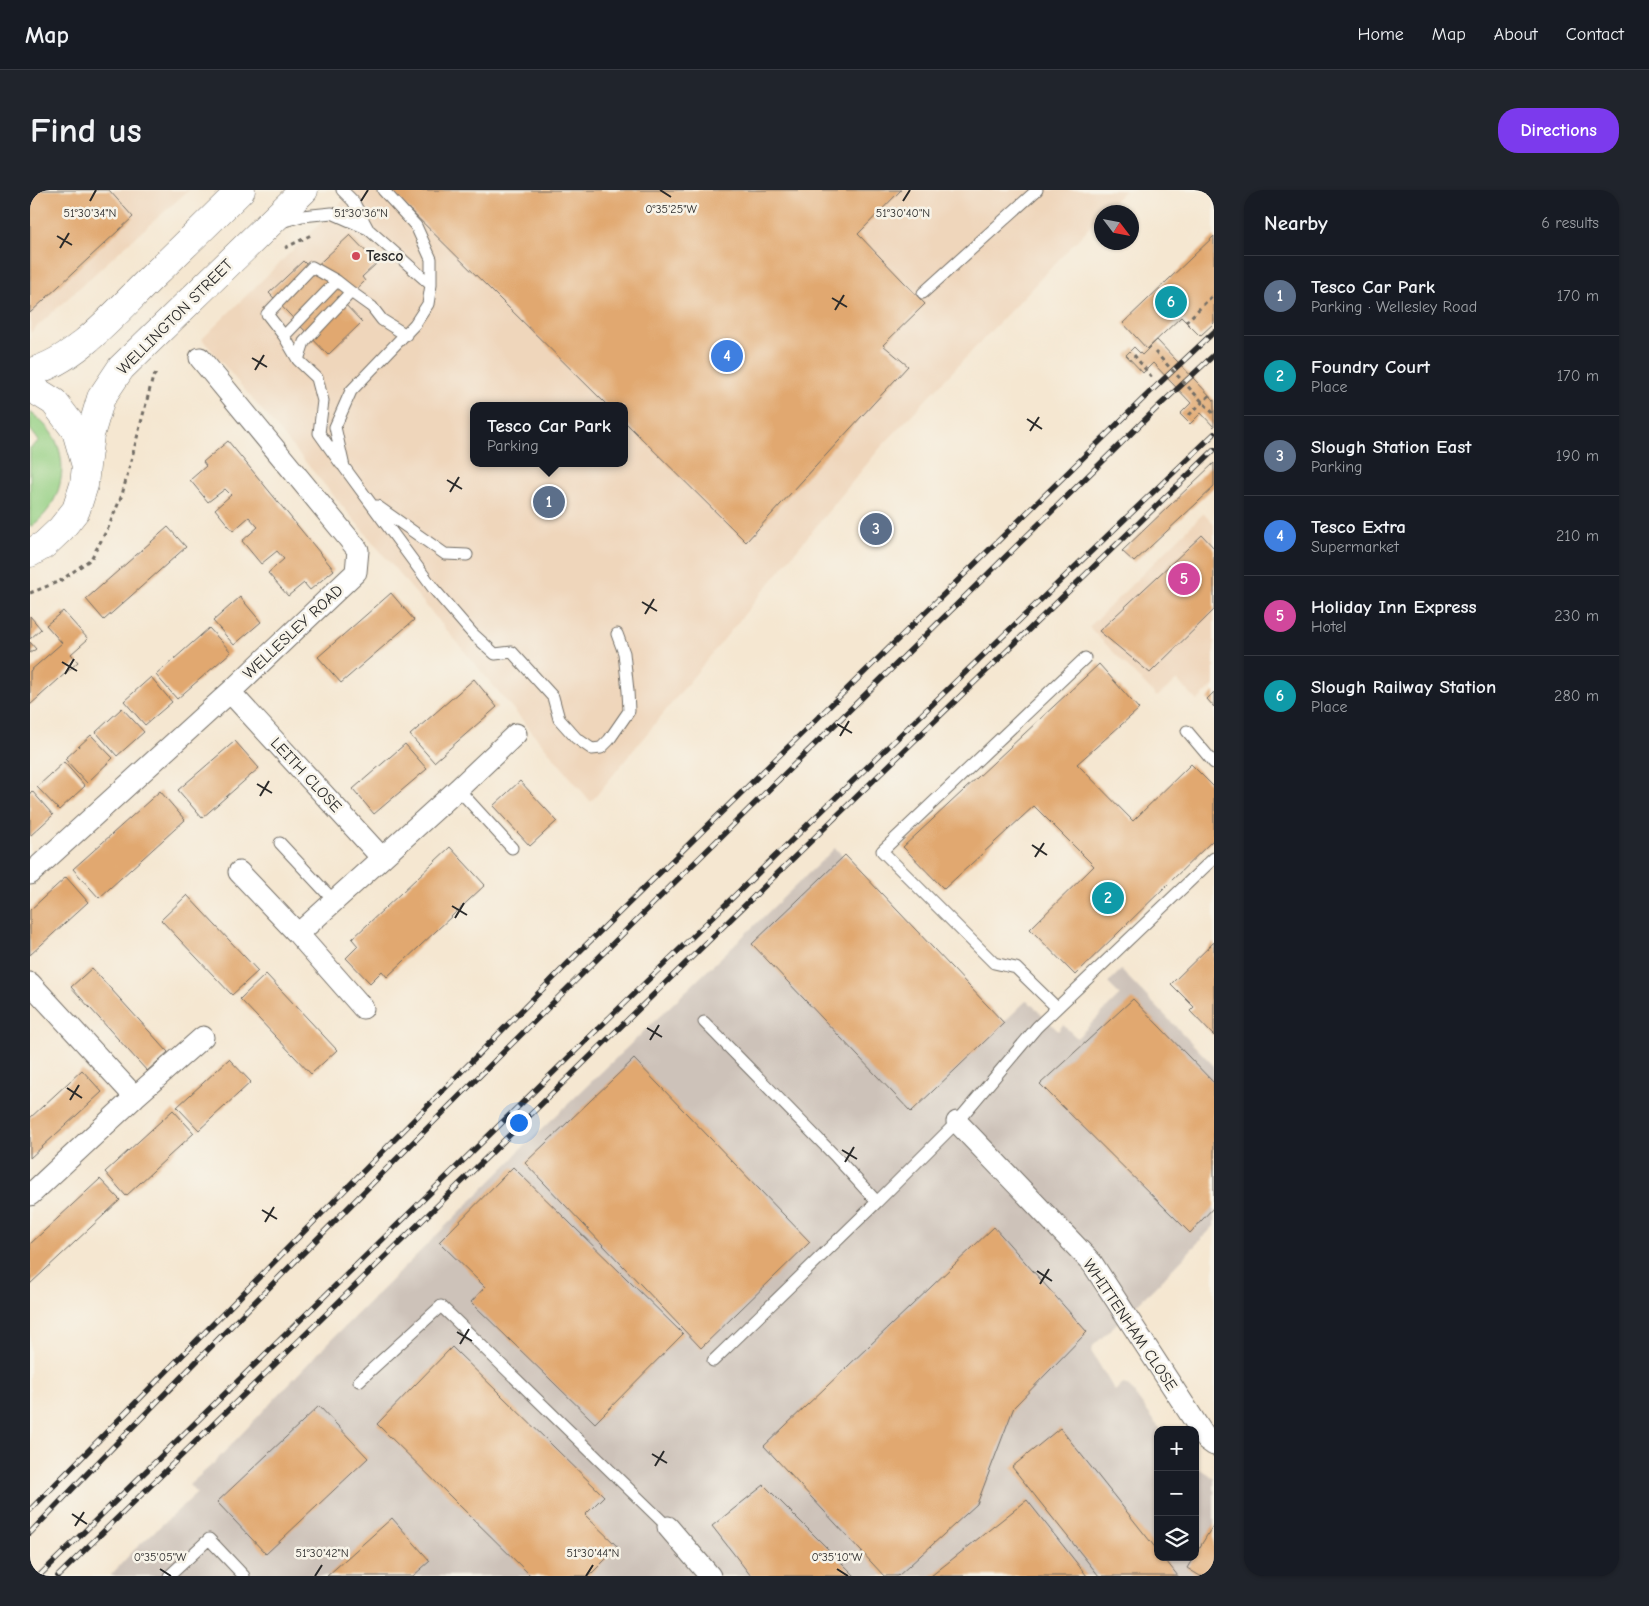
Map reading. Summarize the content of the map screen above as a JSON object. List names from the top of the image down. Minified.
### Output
{"streets":{"main road":["WELLINGTON STREET"],"street":["WELLESLEY ROAD","LEITH CLOSE","WHITTENHAM CLOSE"]},"crossings":[["WELLESLEY ROAD","LEITH CLOSE"]],"places":["Tesco"],"north":"bottom right","page":{"header":"Map","nav":["Home","Map","About","Contact"],"buttons":"Directions","title":"Find us","heading":["Nearby","6 results"],"list":[{"mark":"1","name":"Tesco Car Park","note":"Parking · Wellesley Road","value":"170 m"},{"mark":"2","name":"Foundry Court","note":"Place","value":"170 m"},{"mark":"3","name":"Slough Station East","note":"Parking","value":"190 m"},{"mark":"4","name":"Tesco Extra","note":"Supermarket","value":"210 m"},{"mark":"5","name":"Holiday Inn Express","note":"Hotel","value":"230 m"},{"mark":"6","name":"Slough Railway Station","note":"Place","value":"280 m"}],"pins":["6","4","1","3","5","2"],"popup":["Tesco Car Park","Parking"],"map_buttons":["+","−"]},"coordinates":["0°35'25\"W","51°30'34\"N","51°30'36\"N","51°30'40\"N","51°30'42\"N","51°30'44\"N","0°35'05\"W","0°35'10\"W"]}
